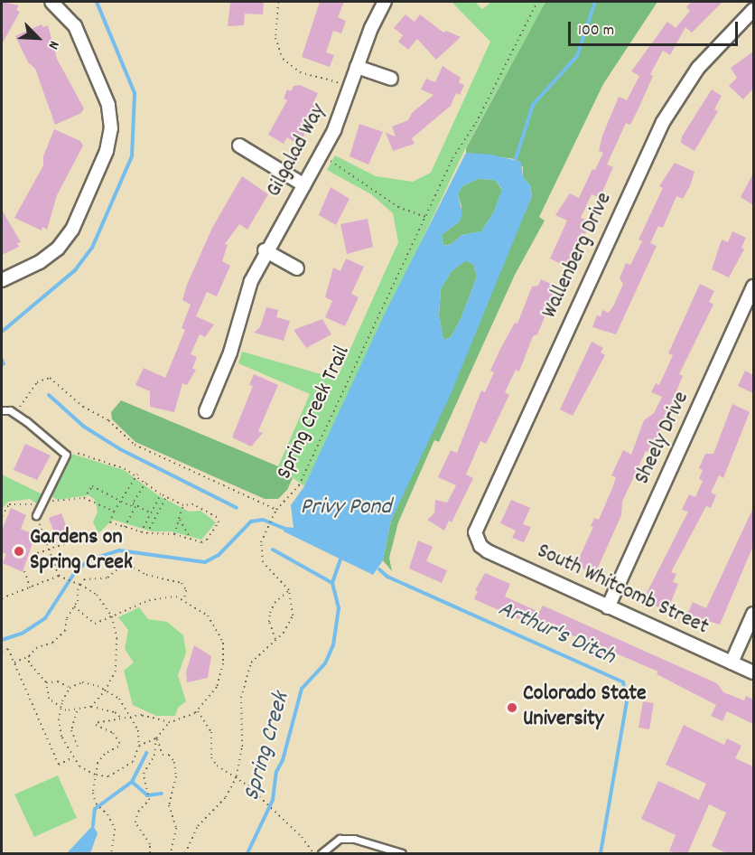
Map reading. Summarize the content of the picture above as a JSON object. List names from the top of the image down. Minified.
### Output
{"streets":{"street":["Gilgalad Way","Wallenberg Drive","Sheely Drive","South Whitcomb Street"],"path":["Spring Creek Trail"]},"crossings":[["Wallenberg Drive","South Whitcomb Street"],["Sheely Drive","South Whitcomb Street"]],"water":["Privy Pond","Arthur's Ditch","Spring Creek"],"places":["Gardens on Spring Creek","Colorado State University"],"scale_bar":"100 m","north":"bottom right"}
